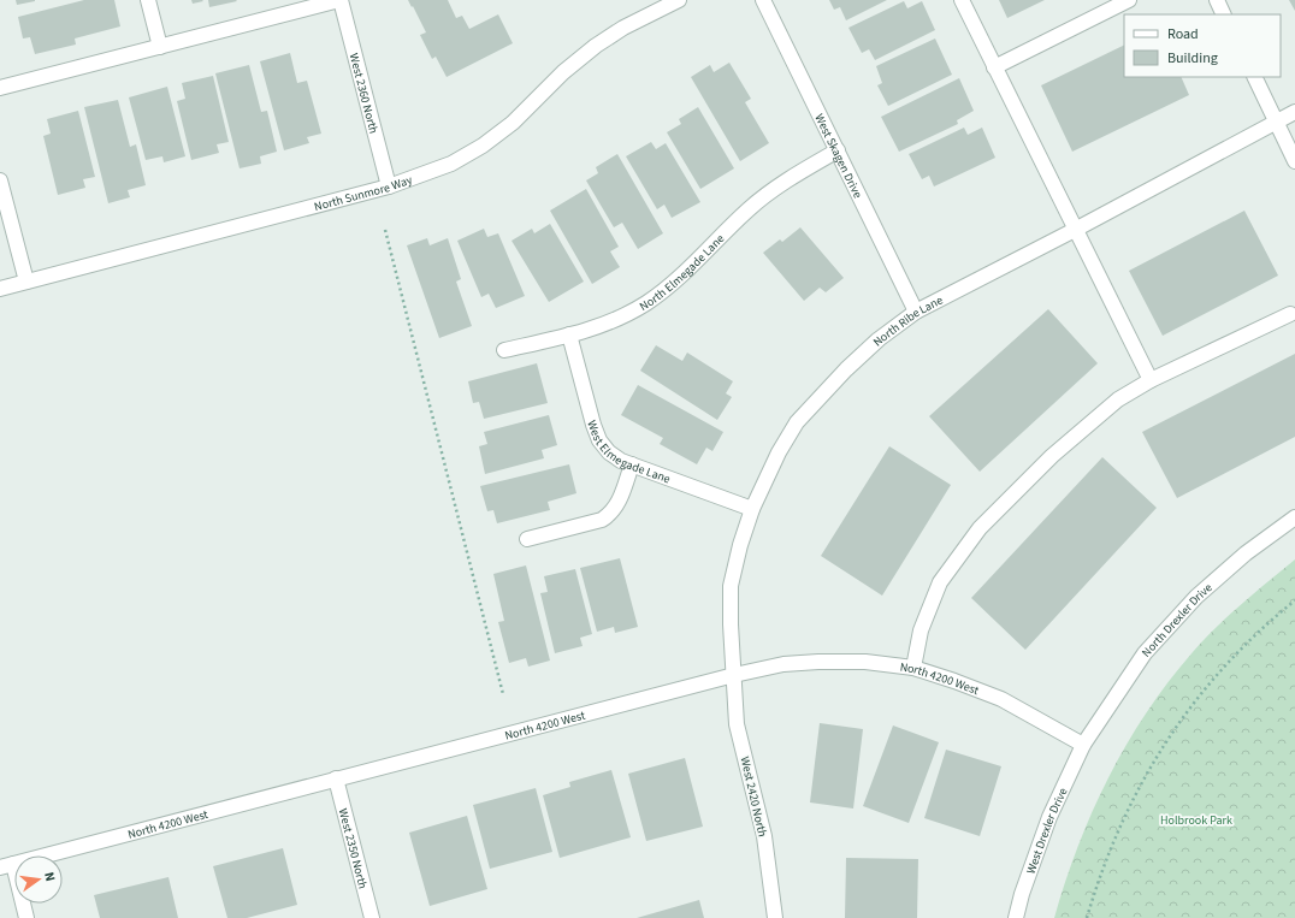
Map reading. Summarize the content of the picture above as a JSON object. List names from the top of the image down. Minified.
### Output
{"streets":{"street":["West 2360 North","West Skagen Drive","North Sunmore Way","North Elmegade Lane","North Ribe Lane","West Elmegade Lane","North Drexler Drive","North 4200 West","West 2420 North","West Drexler Drive","West 2350 North"]},"crossings":[["West 2360 North","North Sunmore Way"],["West Skagen Drive","North Elmegade Lane"],["West Skagen Drive","North Ribe Lane"],["North Elmegade Lane","West Elmegade Lane"],["North Ribe Lane","West Elmegade Lane"],["North Ribe Lane","North 4200 West"],["North Ribe Lane","West 2420 North"],["North Drexler Drive","North 4200 West"],["North Drexler Drive","West Drexler Drive"],["North 4200 West","West 2420 North"],["North 4200 West","West Drexler Drive"],["North 4200 West","West 2350 North"]],"parks":["Holbrook Park"],"legend":["Road","Building"],"north":"right"}
